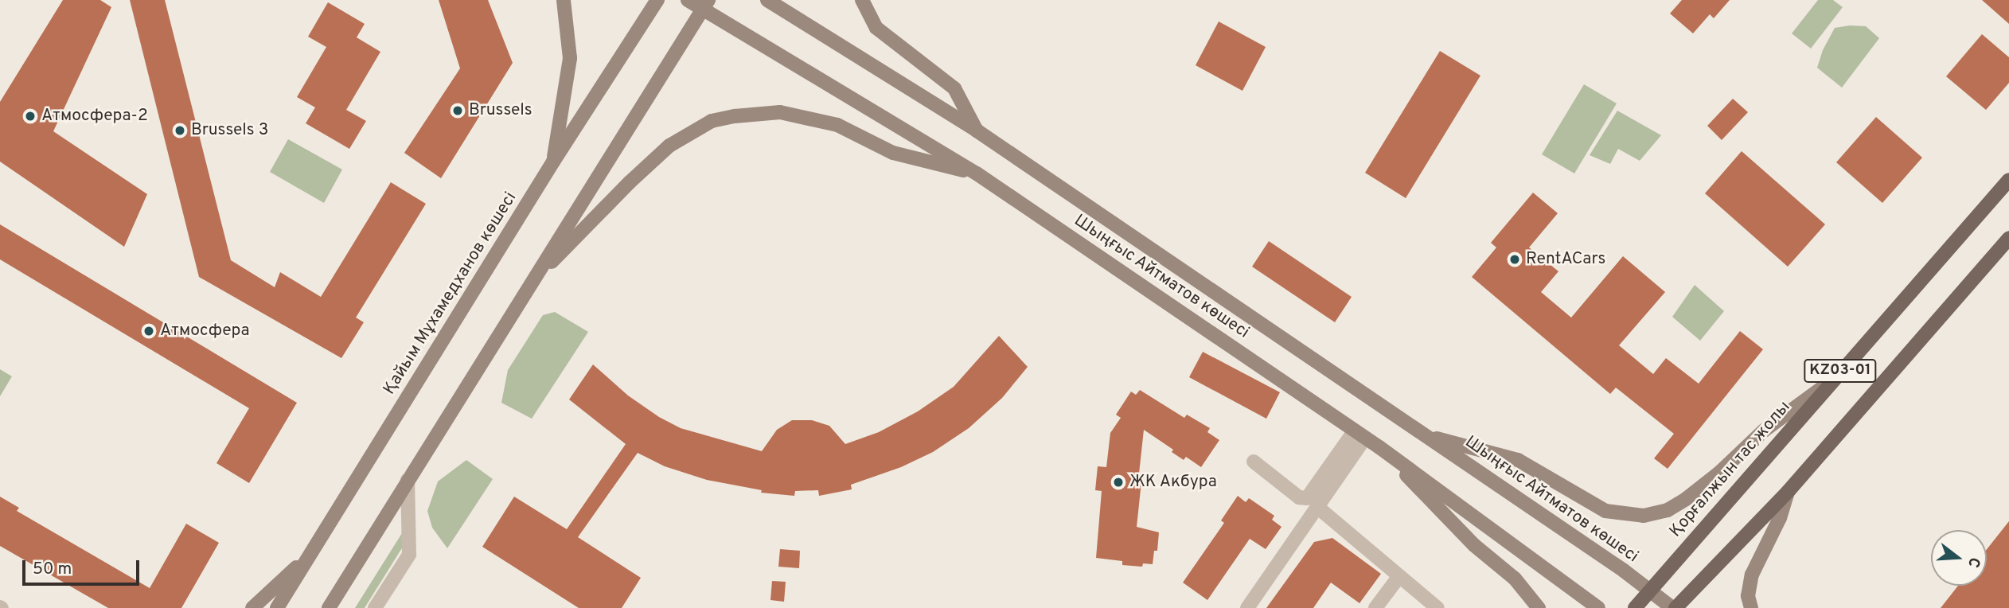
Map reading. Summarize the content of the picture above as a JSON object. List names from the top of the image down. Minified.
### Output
{"streets":{"main road":["Шыңғыс Айтматов көшесі","Қайым Мұхамедханов көшесі","KZ03-01","Қорғалжын тас жолы"]},"crossings":[["Шыңғыс Айтматов көшесі","KZ03-01"],["Шыңғыс Айтматов көшесі","Қорғалжын тас жолы"]],"places":["Brussels","Атмосфера-2","Brussels 3","RentACars","Атмосфера","ЖК Акбура"],"scale_bar":"50 m","north":"right"}
